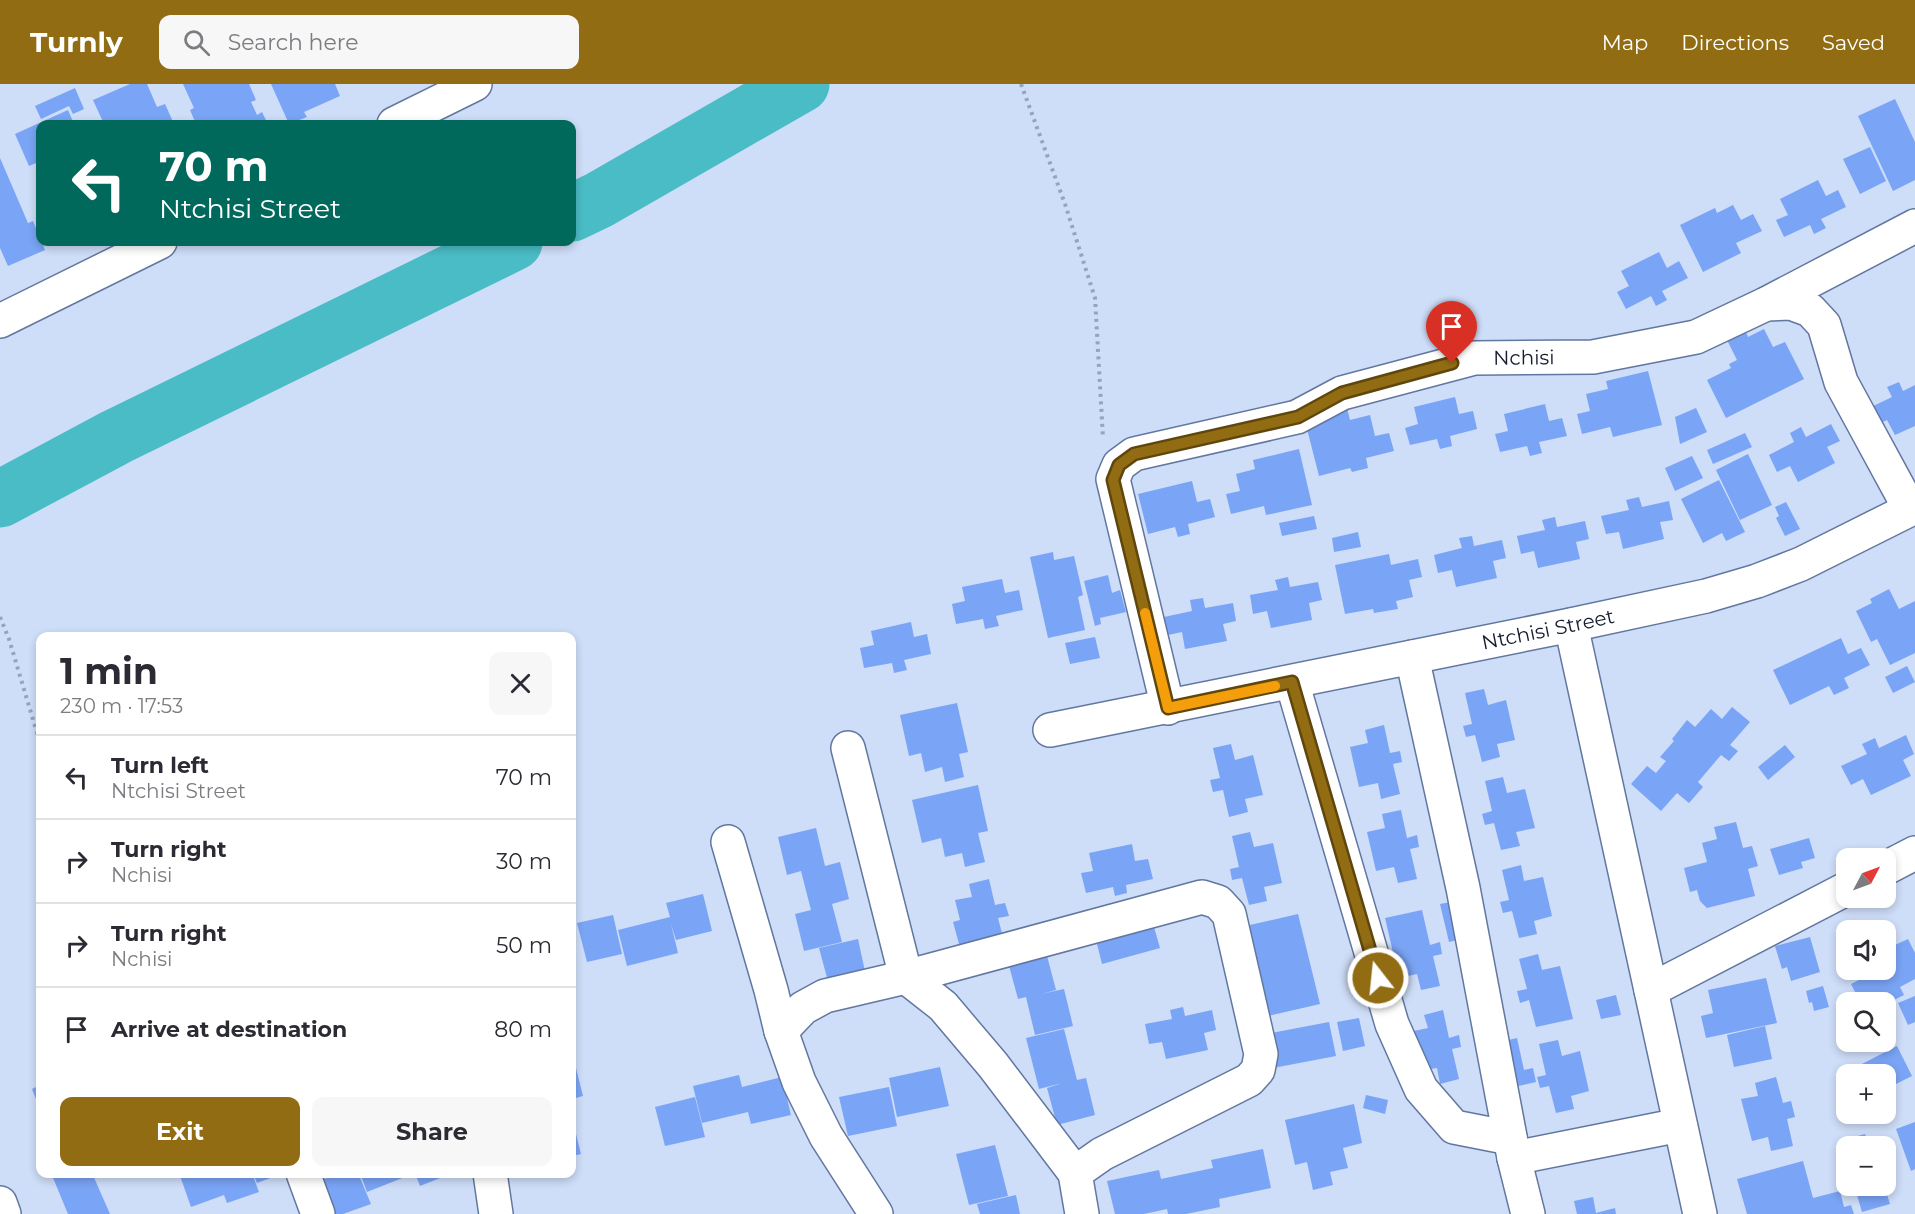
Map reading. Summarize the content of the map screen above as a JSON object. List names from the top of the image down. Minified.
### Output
{"streets":{"street":["Nchisi","Ntchisi Street"]},"north":"top right","page":{"header":"Turnly","search":"Search here","nav":["Map","Directions","Saved"],"turn":["70 m","Ntchisi Street"],"heading":["1 min","230 m · 17:53"],"list":[{"name":"Turn left","note":"Ntchisi Street","value":"70 m"},{"name":"Turn right","note":"Nchisi","value":"30 m"},{"name":"Turn right","note":"Nchisi","value":"50 m"},{"name":"Arrive at destination","value":"80 m"}],"map_buttons":["+","−"],"buttons":["Exit","Share"]}}
